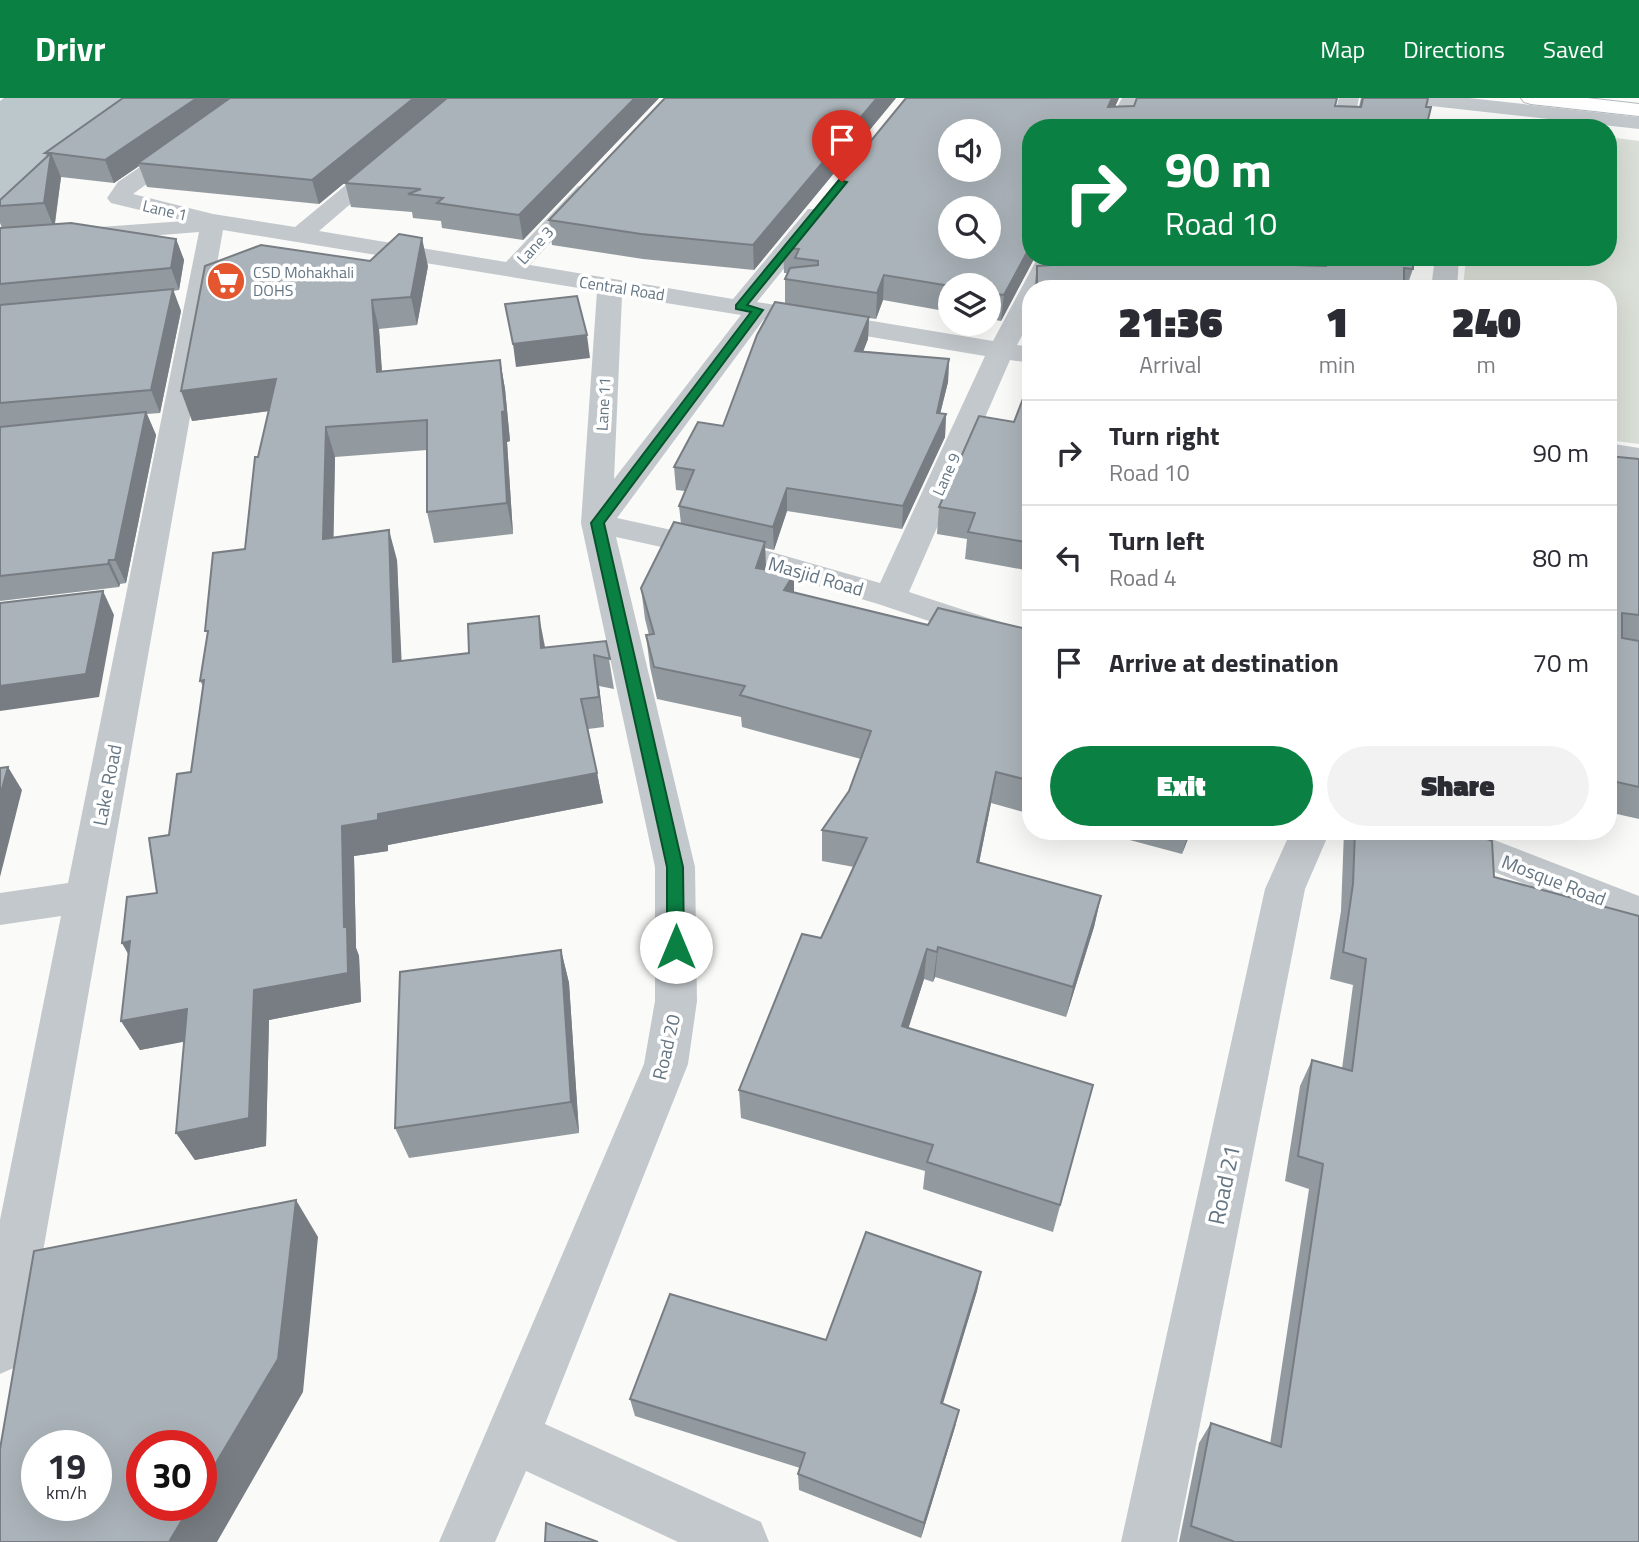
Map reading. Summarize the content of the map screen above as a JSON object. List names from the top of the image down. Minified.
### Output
{"streets":{"street":["Lane 1","Lane 3","Central Road","Lane 11","Lane 9","Masjid Road","Lake Road","Mosque Road","Road 20","Road 21"]},"crossings":[["Lane 1","Central Road"],["Lane 1","Lake Road"],["Lane 3","Central Road"],["Central Road","Lane 11"],["Central Road","Lane 9"],["Central Road","Lake Road"],["Lane 11","Masjid Road"],["Lane 11","Road 20"],["Lane 9","Masjid Road"],["Masjid Road","Road 20"]],"places":{"supermarket":["CSD Mohakhali DOHS"]},"page":{"header":"Drivr","nav":["Map","Directions","Saved"],"turn":["90 m","Road 10"],"eta":["21:36","Arrival","1","min","240","m"],"list":[{"name":"Turn right","note":"Road 10","value":"90 m"},{"name":"Turn left","note":"Road 4","value":"80 m"},{"name":"Arrive at destination","value":"70 m"}],"buttons":["Exit","Share"],"speed":"19 km/h","limit":"30"}}
